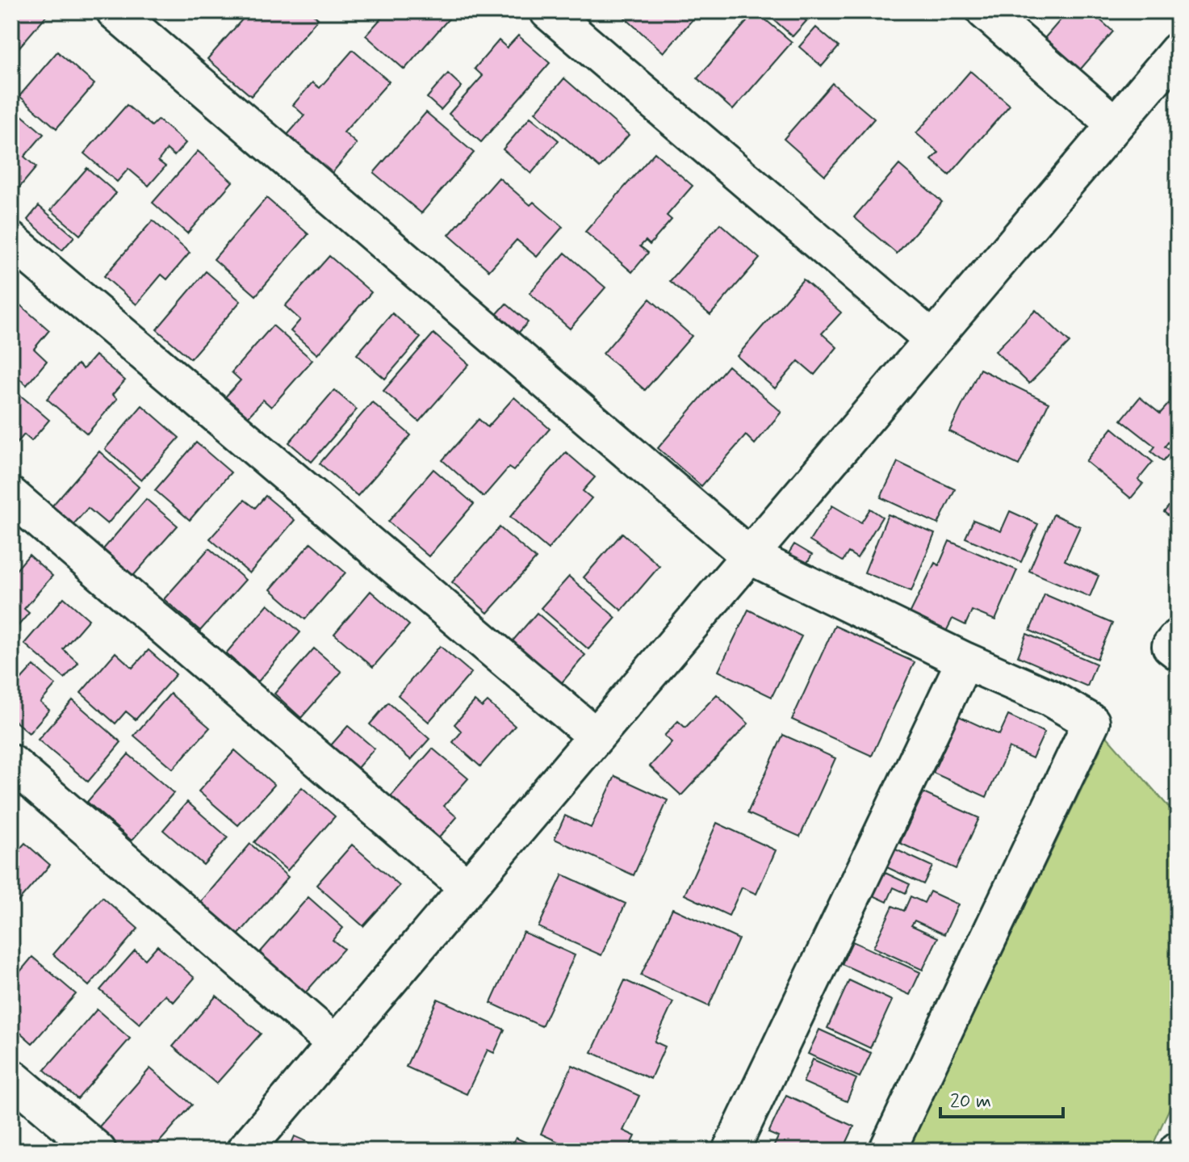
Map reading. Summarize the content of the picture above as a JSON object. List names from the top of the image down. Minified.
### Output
{"scale_bar":"20 m"}
